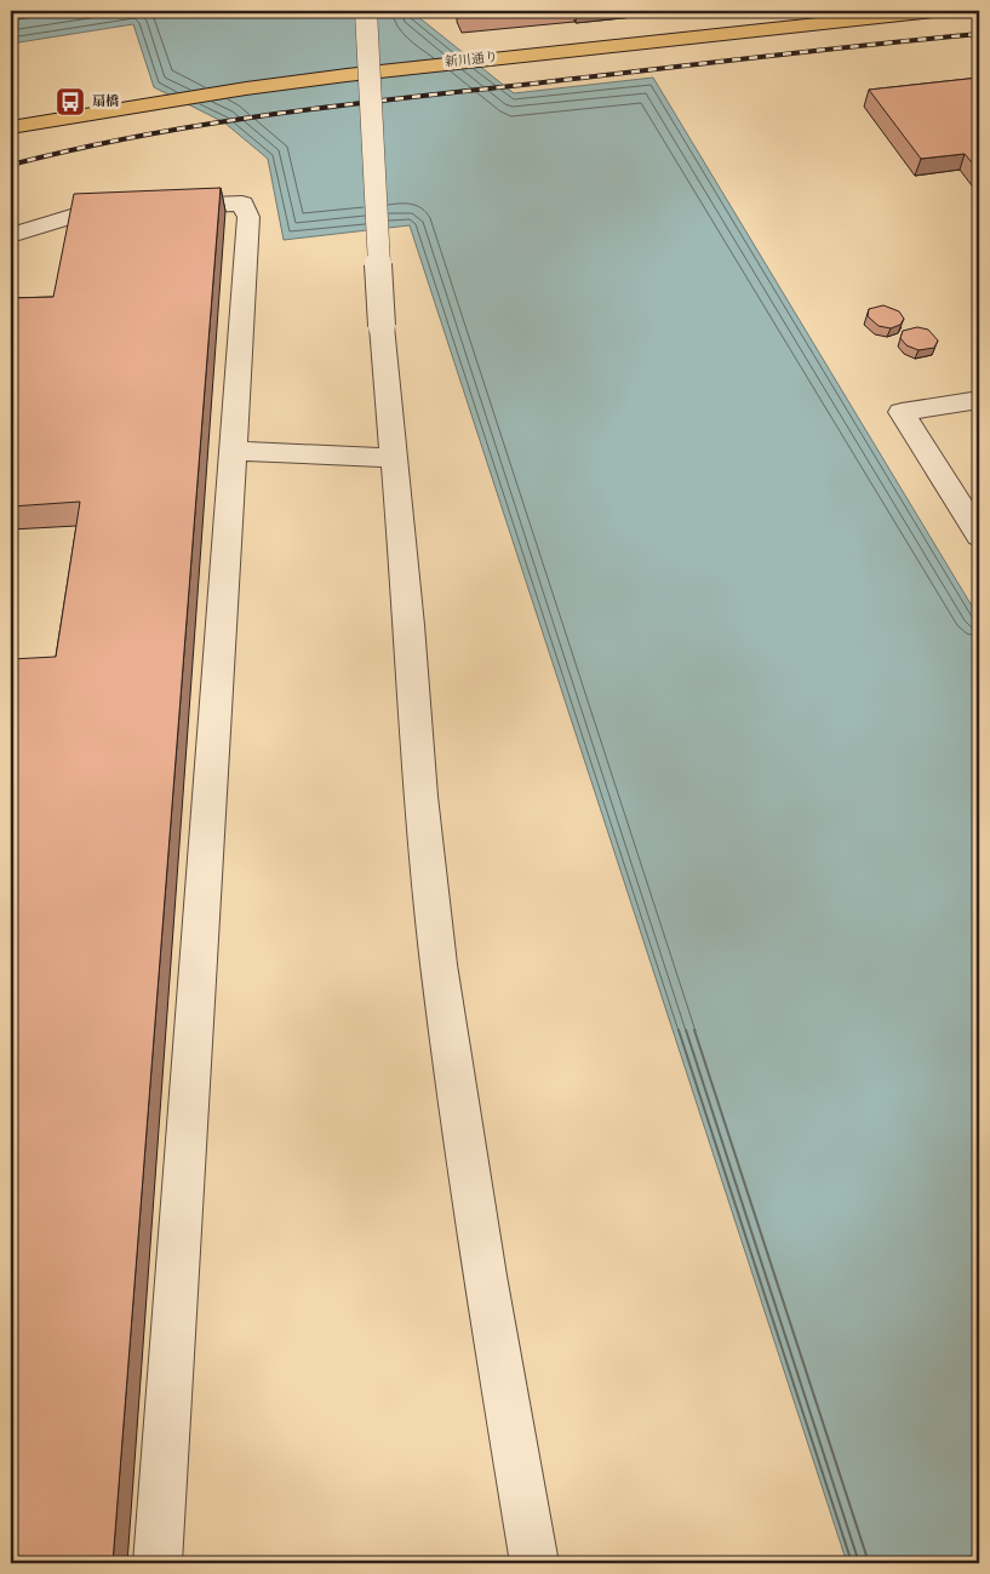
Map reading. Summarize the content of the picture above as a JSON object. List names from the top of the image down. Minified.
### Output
{"streets":{"main road":["新川通り"]},"places":{"bus stop":["扇橋"]}}
